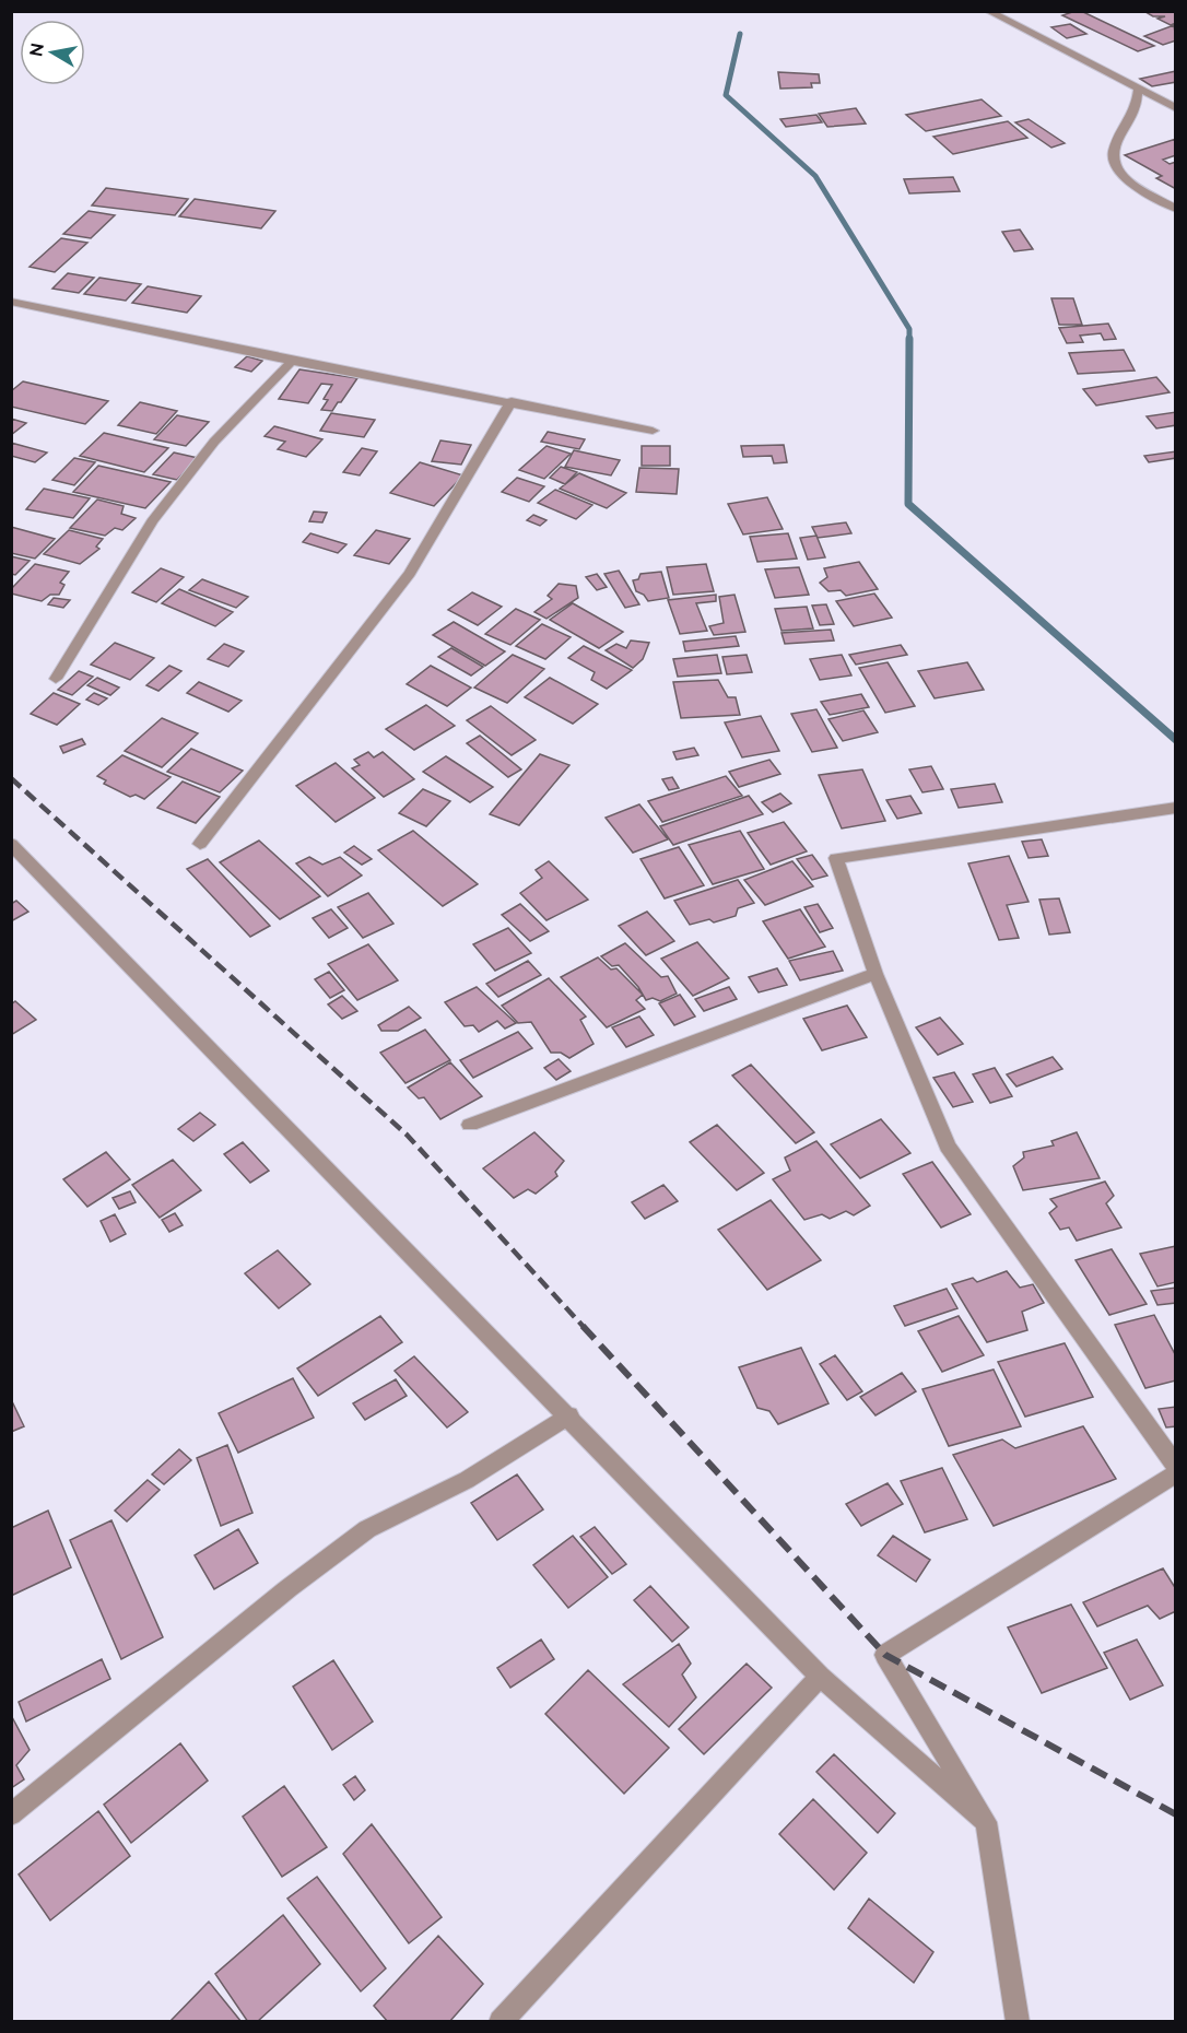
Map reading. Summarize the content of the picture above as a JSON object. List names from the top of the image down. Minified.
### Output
{"north":"left"}
